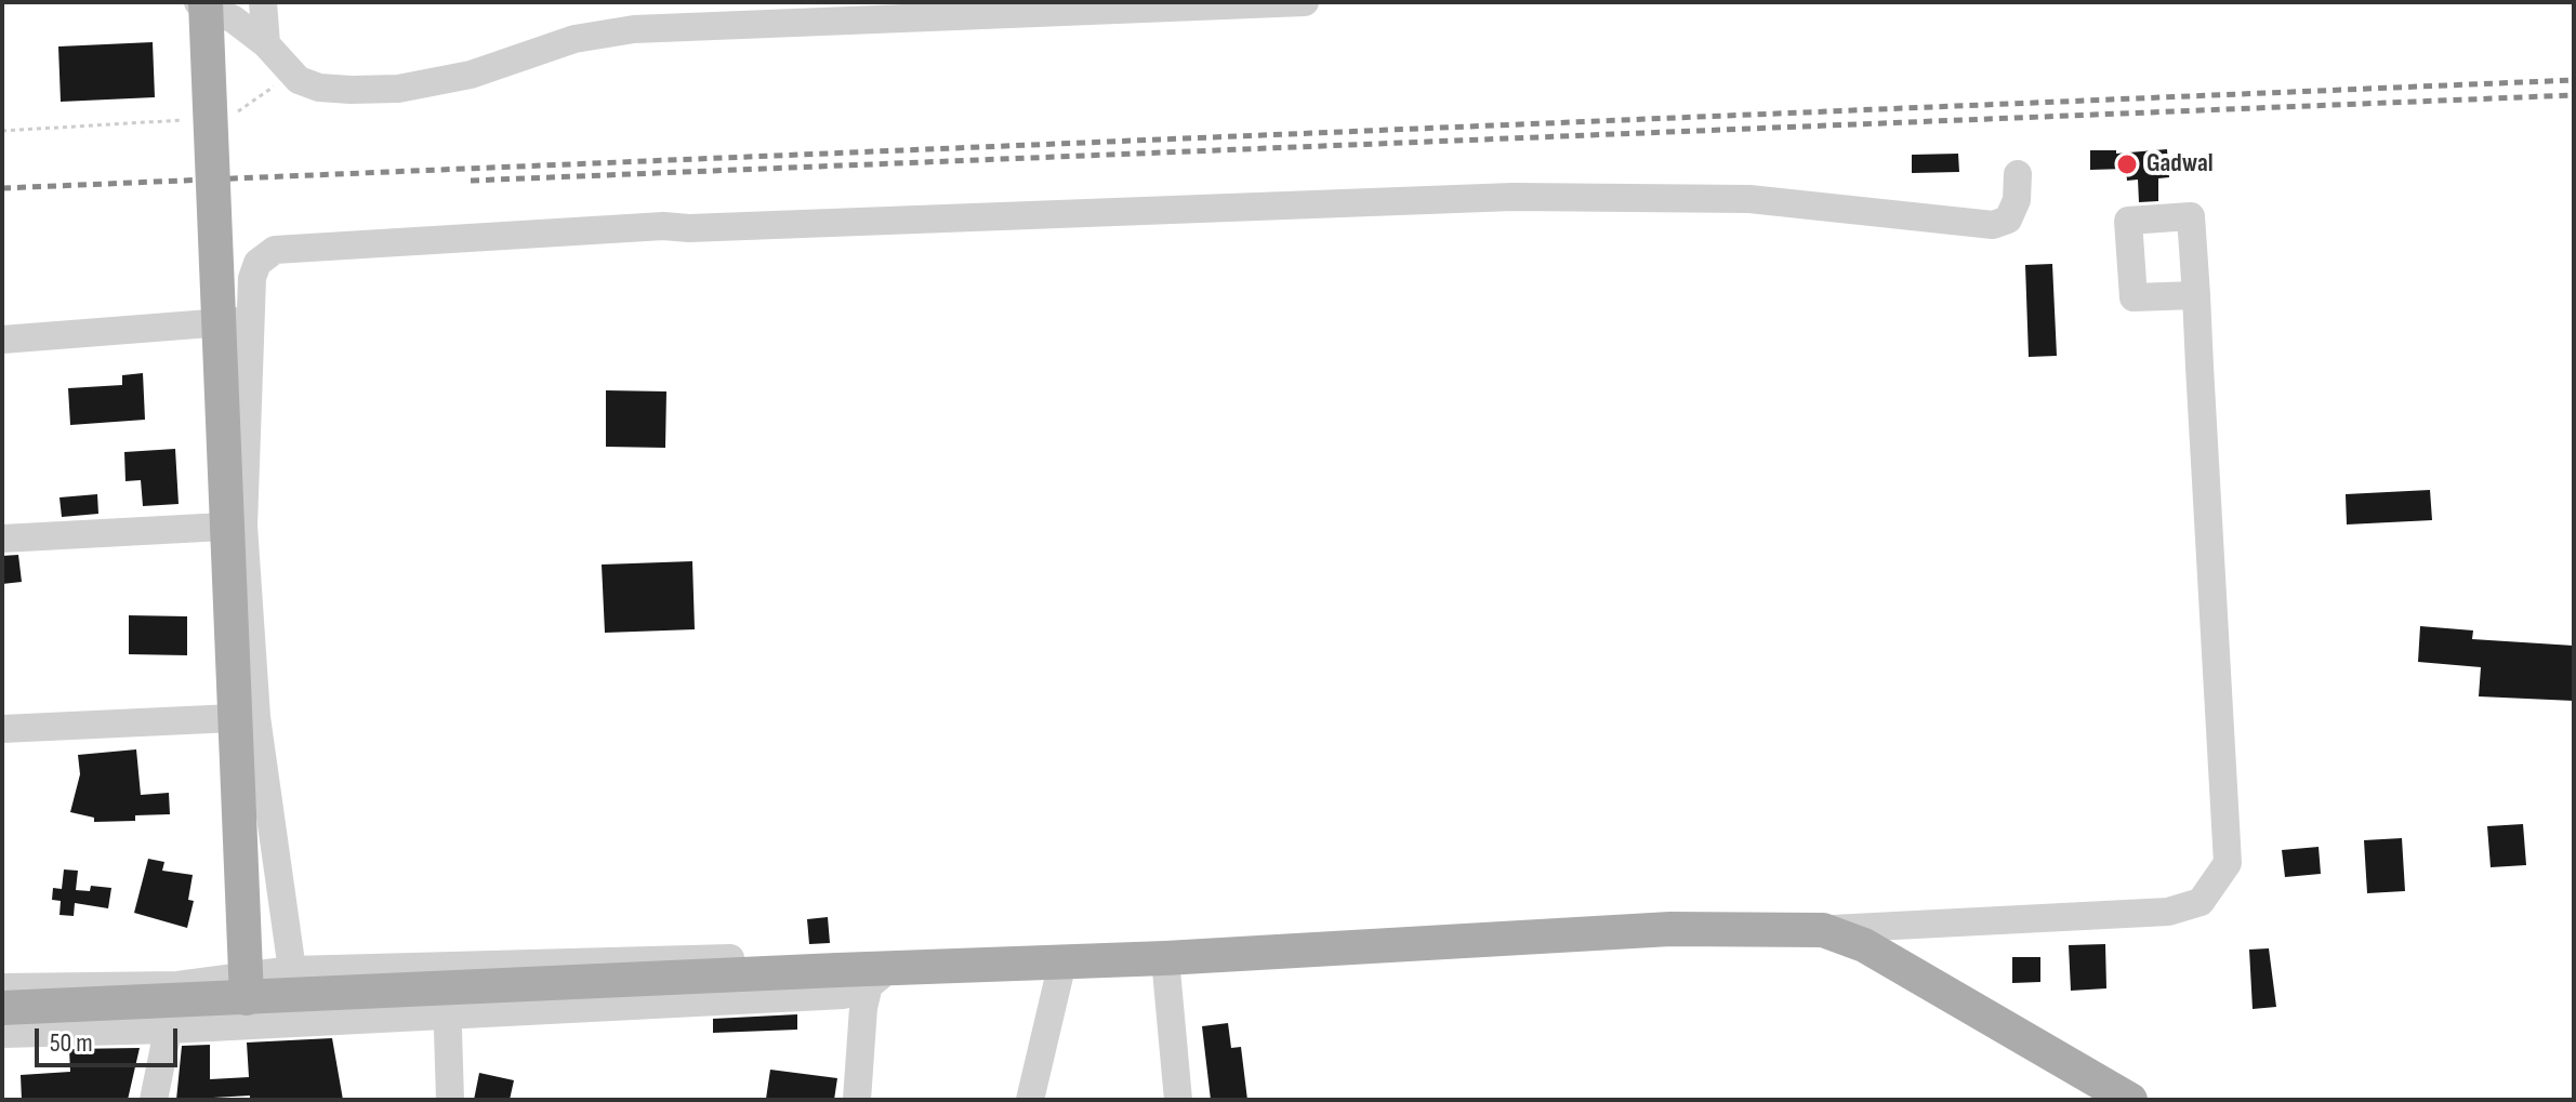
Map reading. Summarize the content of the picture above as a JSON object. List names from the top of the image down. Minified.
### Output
{"places":["Gadwal"],"scale_bar":"50 m"}
